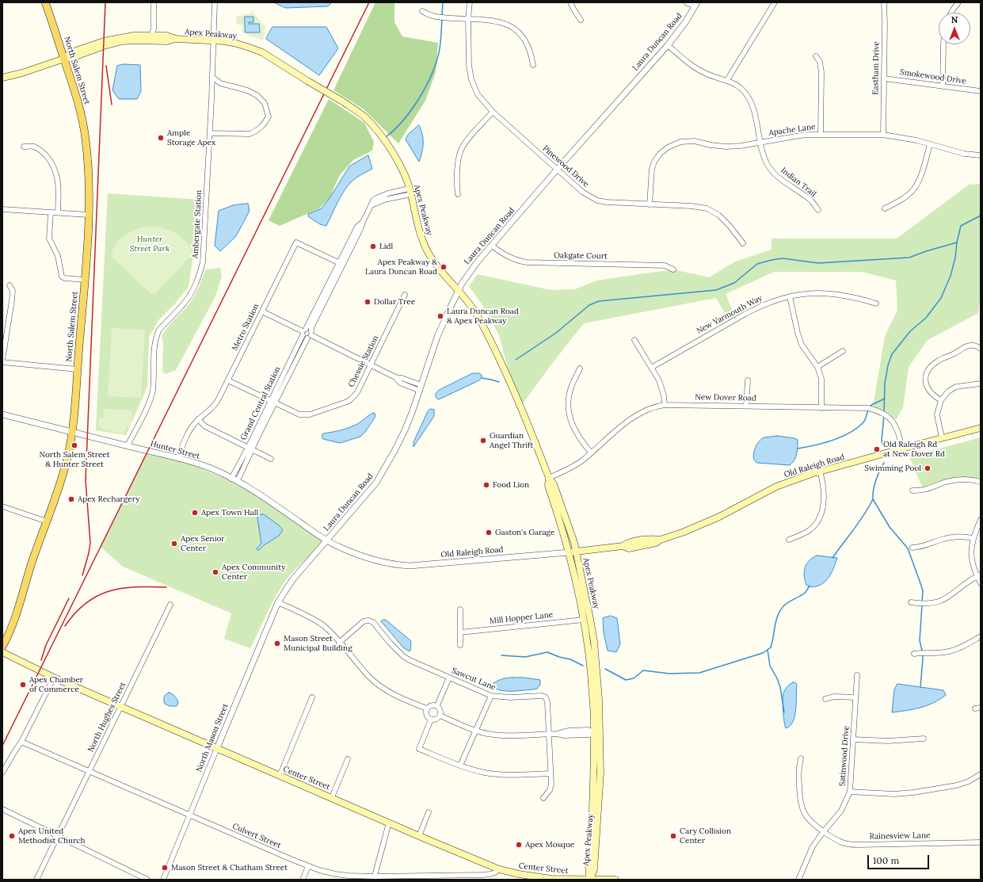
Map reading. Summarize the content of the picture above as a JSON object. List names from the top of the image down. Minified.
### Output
{"streets":{"main road":["Apex Peakway","North Salem Street","Old Raleigh Road","Center Street"],"street":["Laura Duncan Road","Eastham Drive","Smokewood Drive","Apache Lane","Pinewood Drive","Indian Trail","Ambergate Station","Oakgate Court","New Yarmouth Way","Metro Station","Chessie Station","New Dover Road","Grand Central Station","Hunter Street","Mill Hopper Lane","Sawcut Lane","North Hughes Street","North Mason Street","Satinwood Drive","Culvert Street","Rainesview Lane"]},"crossings":[["Apex Peakway","Laura Duncan Road"],["Apex Peakway","North Salem Street"],["Apex Peakway","Ambergate Station"],["Apex Peakway","New Dover Road"],["Apex Peakway","Grand Central Station"],["Apex Peakway","Old Raleigh Road"],["Apex Peakway","Mill Hopper Lane"],["Apex Peakway","Center Street"],["Laura Duncan Road","Pinewood Drive"],["Laura Duncan Road","Indian Trail"],["Laura Duncan Road","Oakgate Court"],["Laura Duncan Road","Hunter Street"],["Laura Duncan Road","Old Raleigh Road"],["Laura Duncan Road","North Mason Street"],["Eastham Drive","Smokewood Drive"],["Eastham Drive","Apache Lane"],["North Salem Street","Hunter Street"],["Apache Lane","Pinewood Drive"],["Apache Lane","Indian Trail"],["Ambergate Station","Hunter Street"],["Metro Station","Chessie Station"],["Metro Station","Grand Central Station"],["Metro Station","Hunter Street"],["Chessie Station","Grand Central Station"],["New Dover Road","Old Raleigh Road"],["Grand Central Station","Hunter Street"],["Hunter Street","Old Raleigh Road"],["North Hughes Street","Center Street"],["North Hughes Street","Culvert Street"],["North Mason Street","Center Street"],["North Mason Street","Culvert Street"],["Satinwood Drive","Rainesview Lane"],["Center Street","Culvert Street"]],"parks":["Hunter Street Park"],"places":["Ample Storage Apex","Lidl","Apex Peakway & Laura Duncan Road","Dollar Tree","Laura Duncan Road & Apex Peakway","Guardian Angel Thrift","North Salem Street & Hunter Street","Old Raleigh Rd at New Dover Rd","Swimming Pool","Food Lion","Apex Rechargery","Apex Town Hall","Gaston's Garage","Apex Senior Center","Apex Community Center","Mason Street Municipal Building","Apex Chamber of Commerce","Apex United Methodist Church","Cary Collision Center","Apex Mosque","Mason Street & Chatham Street"],"scale_bar":"100 m","north":"top"}
